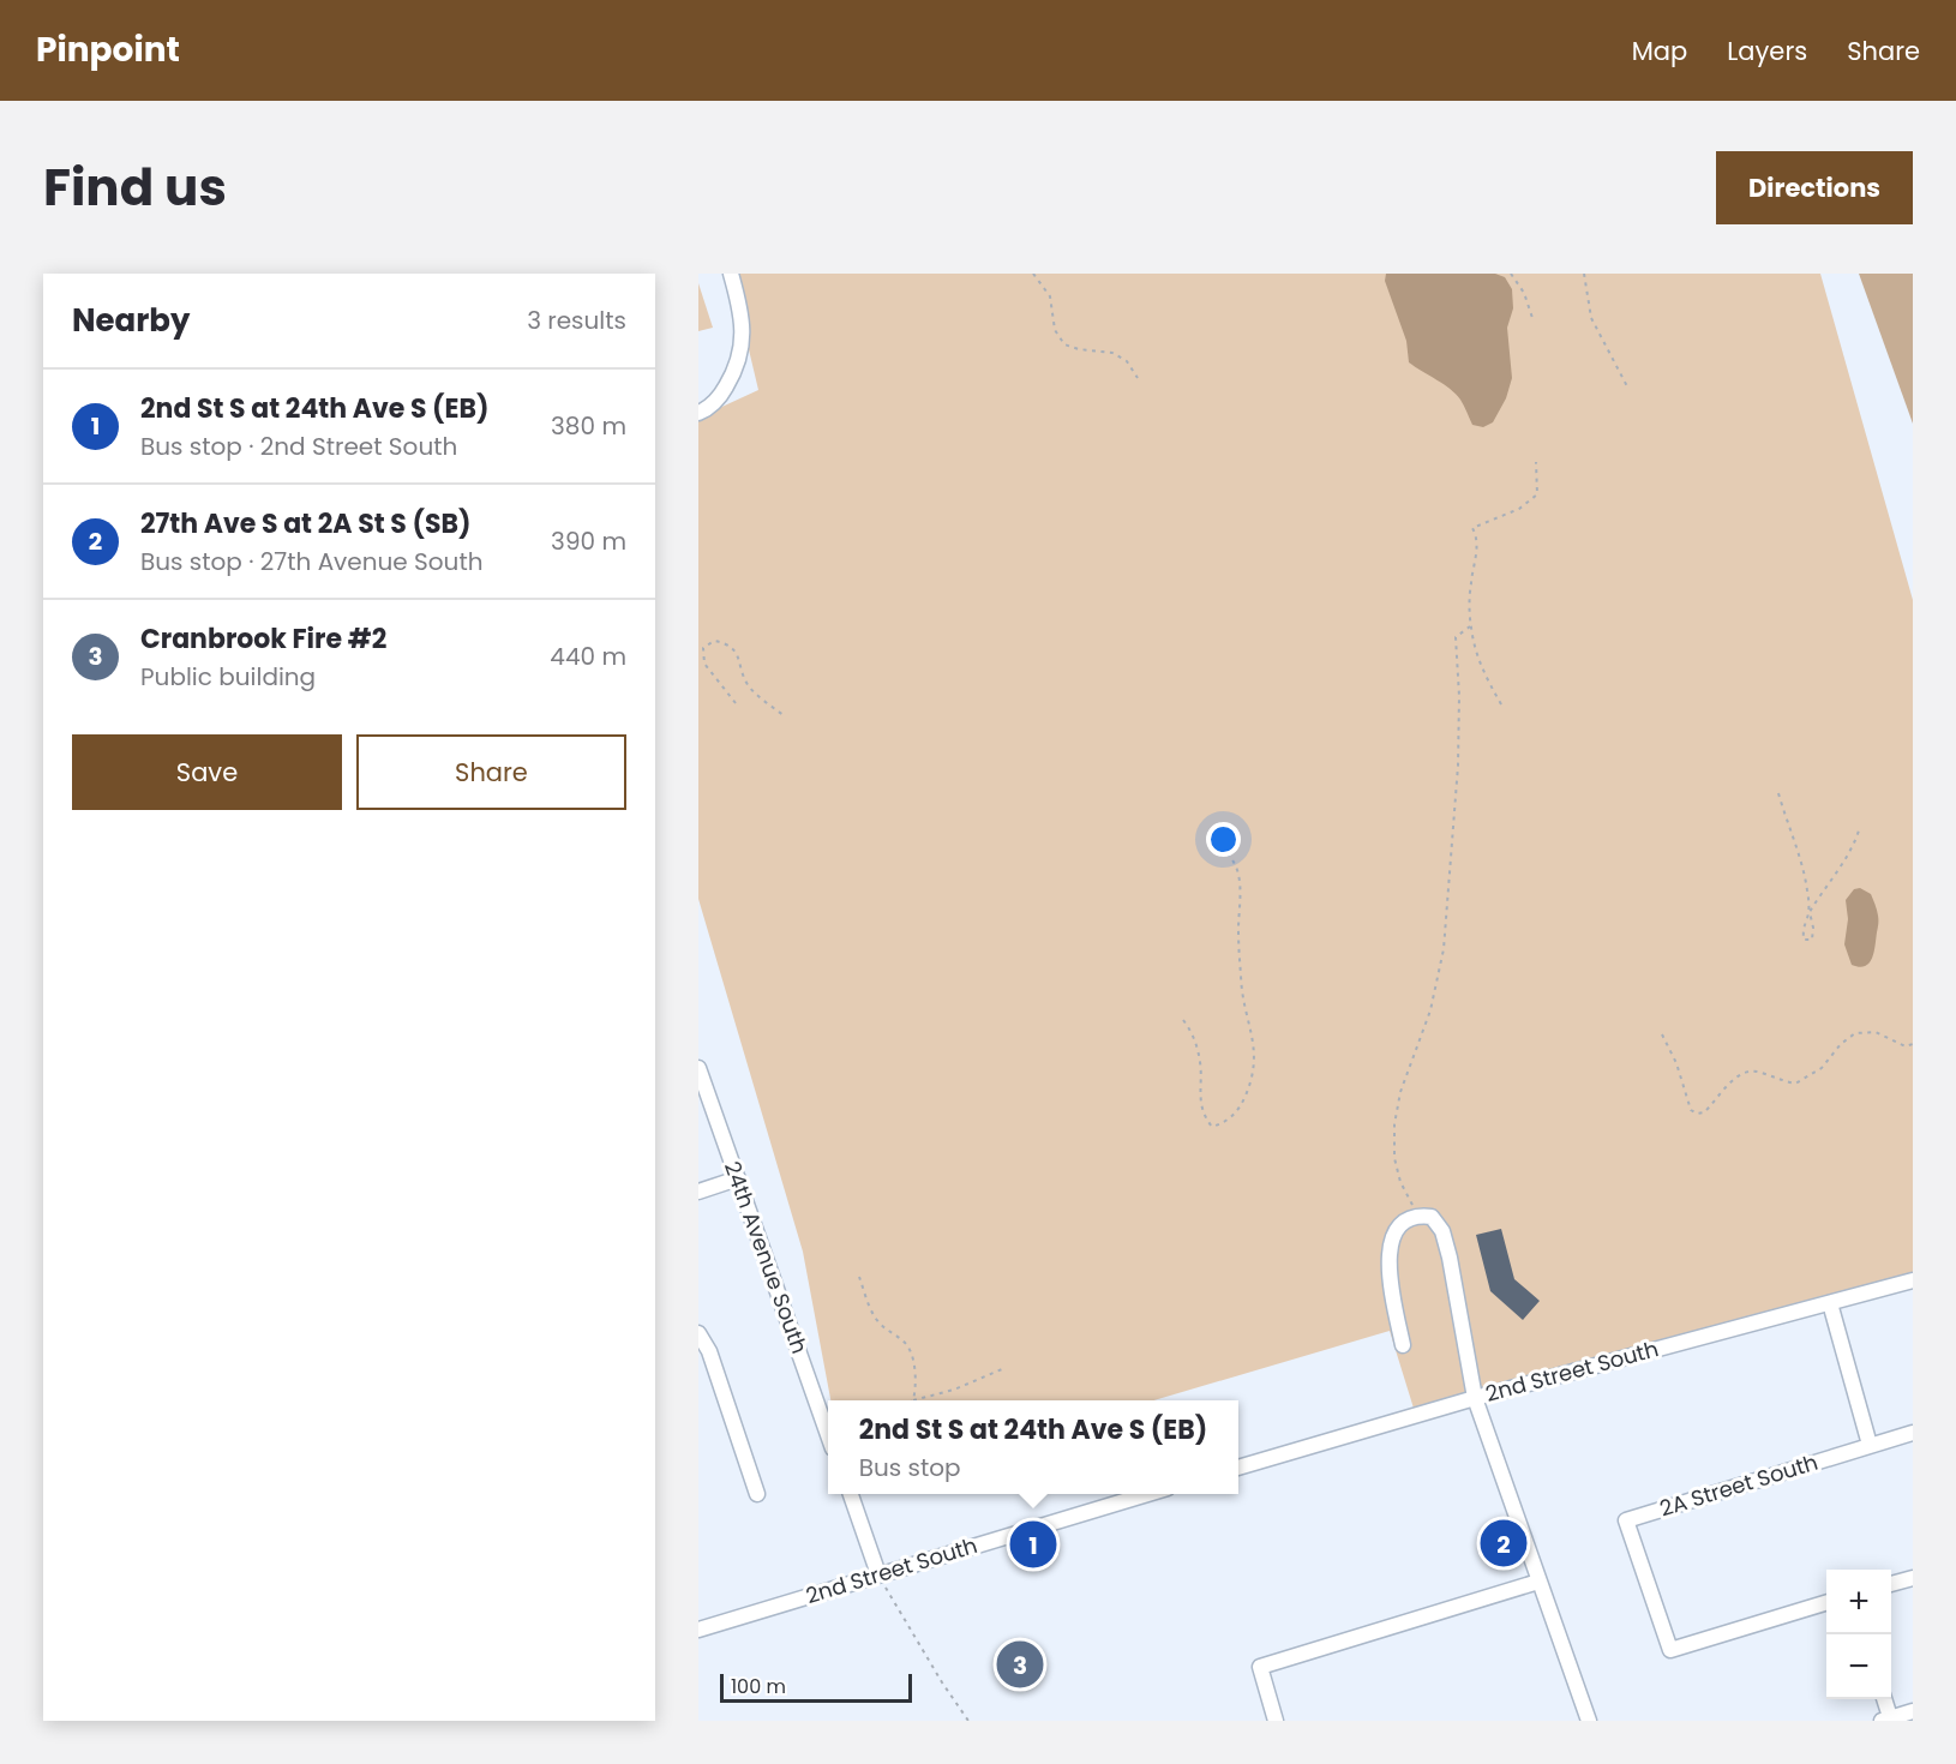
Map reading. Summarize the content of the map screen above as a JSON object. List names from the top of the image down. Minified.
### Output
{"streets":{"street":["24th Avenue South","2nd Street South","2A Street South"]},"scale_bar":"100 m","page":{"header":"Pinpoint","nav":["Map","Layers","Share"],"title":"Find us","buttons":["Directions",["Save","Share"]],"heading":["Nearby","3 results"],"list":[{"mark":"1","name":"2nd St S at 24th Ave S (EB)","note":"Bus stop · 2nd Street South","value":"380 m"},{"mark":"2","name":"27th Ave S at 2A St S (SB)","note":"Bus stop · 27th Avenue South","value":"390 m"},{"mark":"3","name":"Cranbrook Fire #2","note":"Public building","value":"440 m"}],"popup":["2nd St S at 24th Ave S (EB)","Bus stop"],"pins":["2","1","3"],"map_buttons":["+","−"],"scale":"100 m"}}
